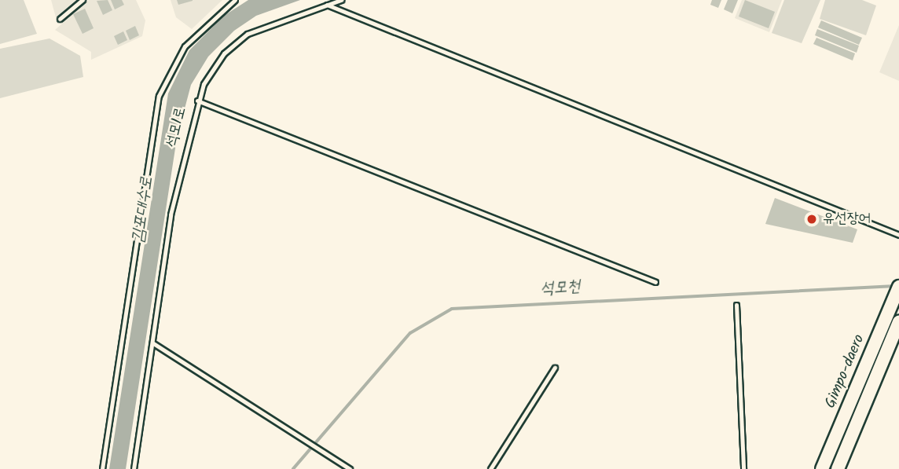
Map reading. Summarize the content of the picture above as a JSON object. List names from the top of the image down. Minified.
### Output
{"streets":{"main road":["Gimpo-daero"],"lane":["석모1로"]},"water":["김포대수로","석모천"],"places":["유선장어"]}
